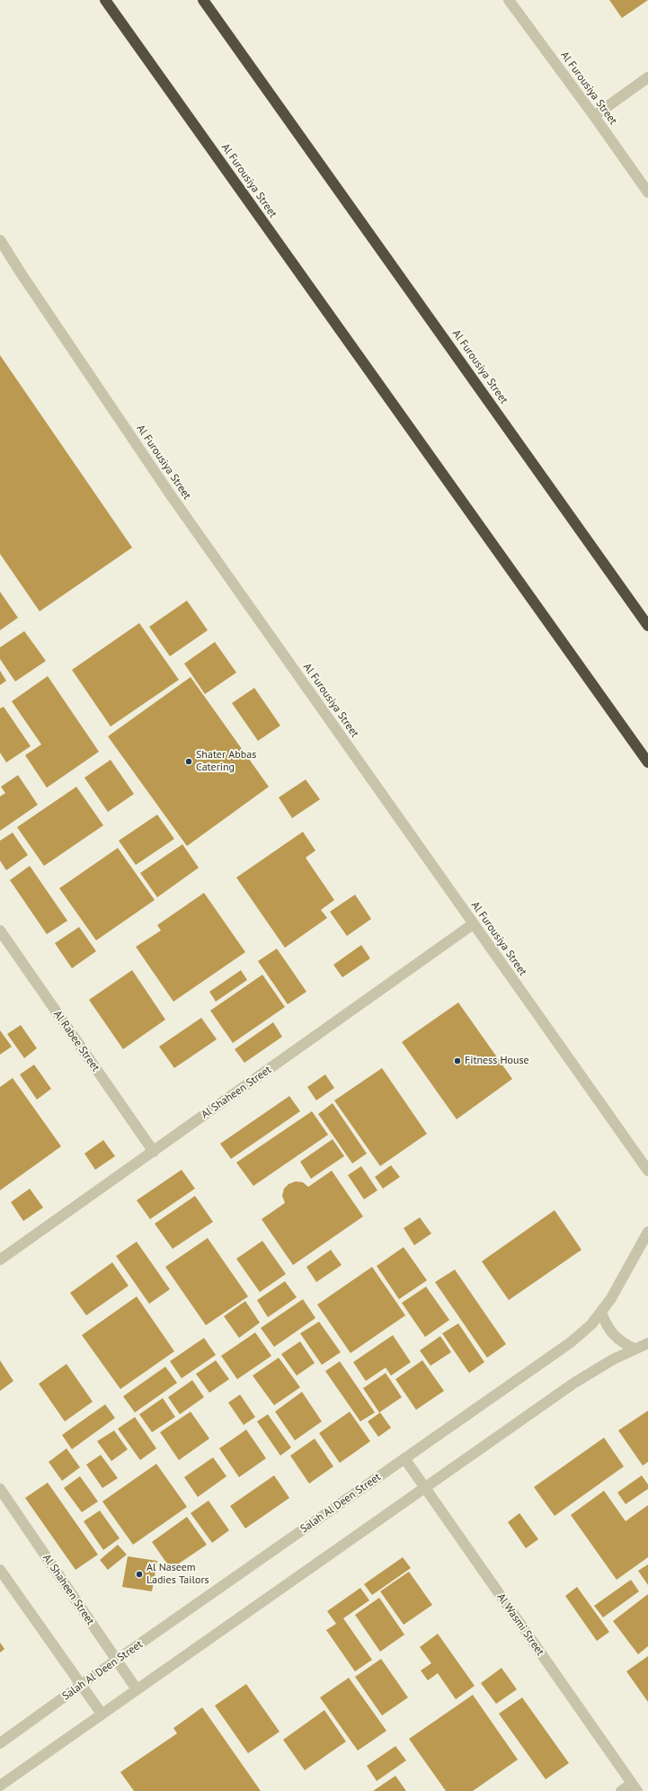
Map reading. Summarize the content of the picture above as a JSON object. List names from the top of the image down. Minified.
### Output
{"streets":{"highway":["Al Furousiya Street"],"street":["Al Rabee Street","Al Shaheen Street","Salah Al Deen Street","Al Wasmi Street"]},"crossings":[["Al Furousiya Street","Al Shaheen Street"],["Al Rabee Street","Al Shaheen Street"],["Al Shaheen Street","Salah Al Deen Street"],["Salah Al Deen Street","Al Wasmi Street"]],"places":["Shater Abbas Catering","Fitness House","Al Naseem Ladies Tailors"]}
